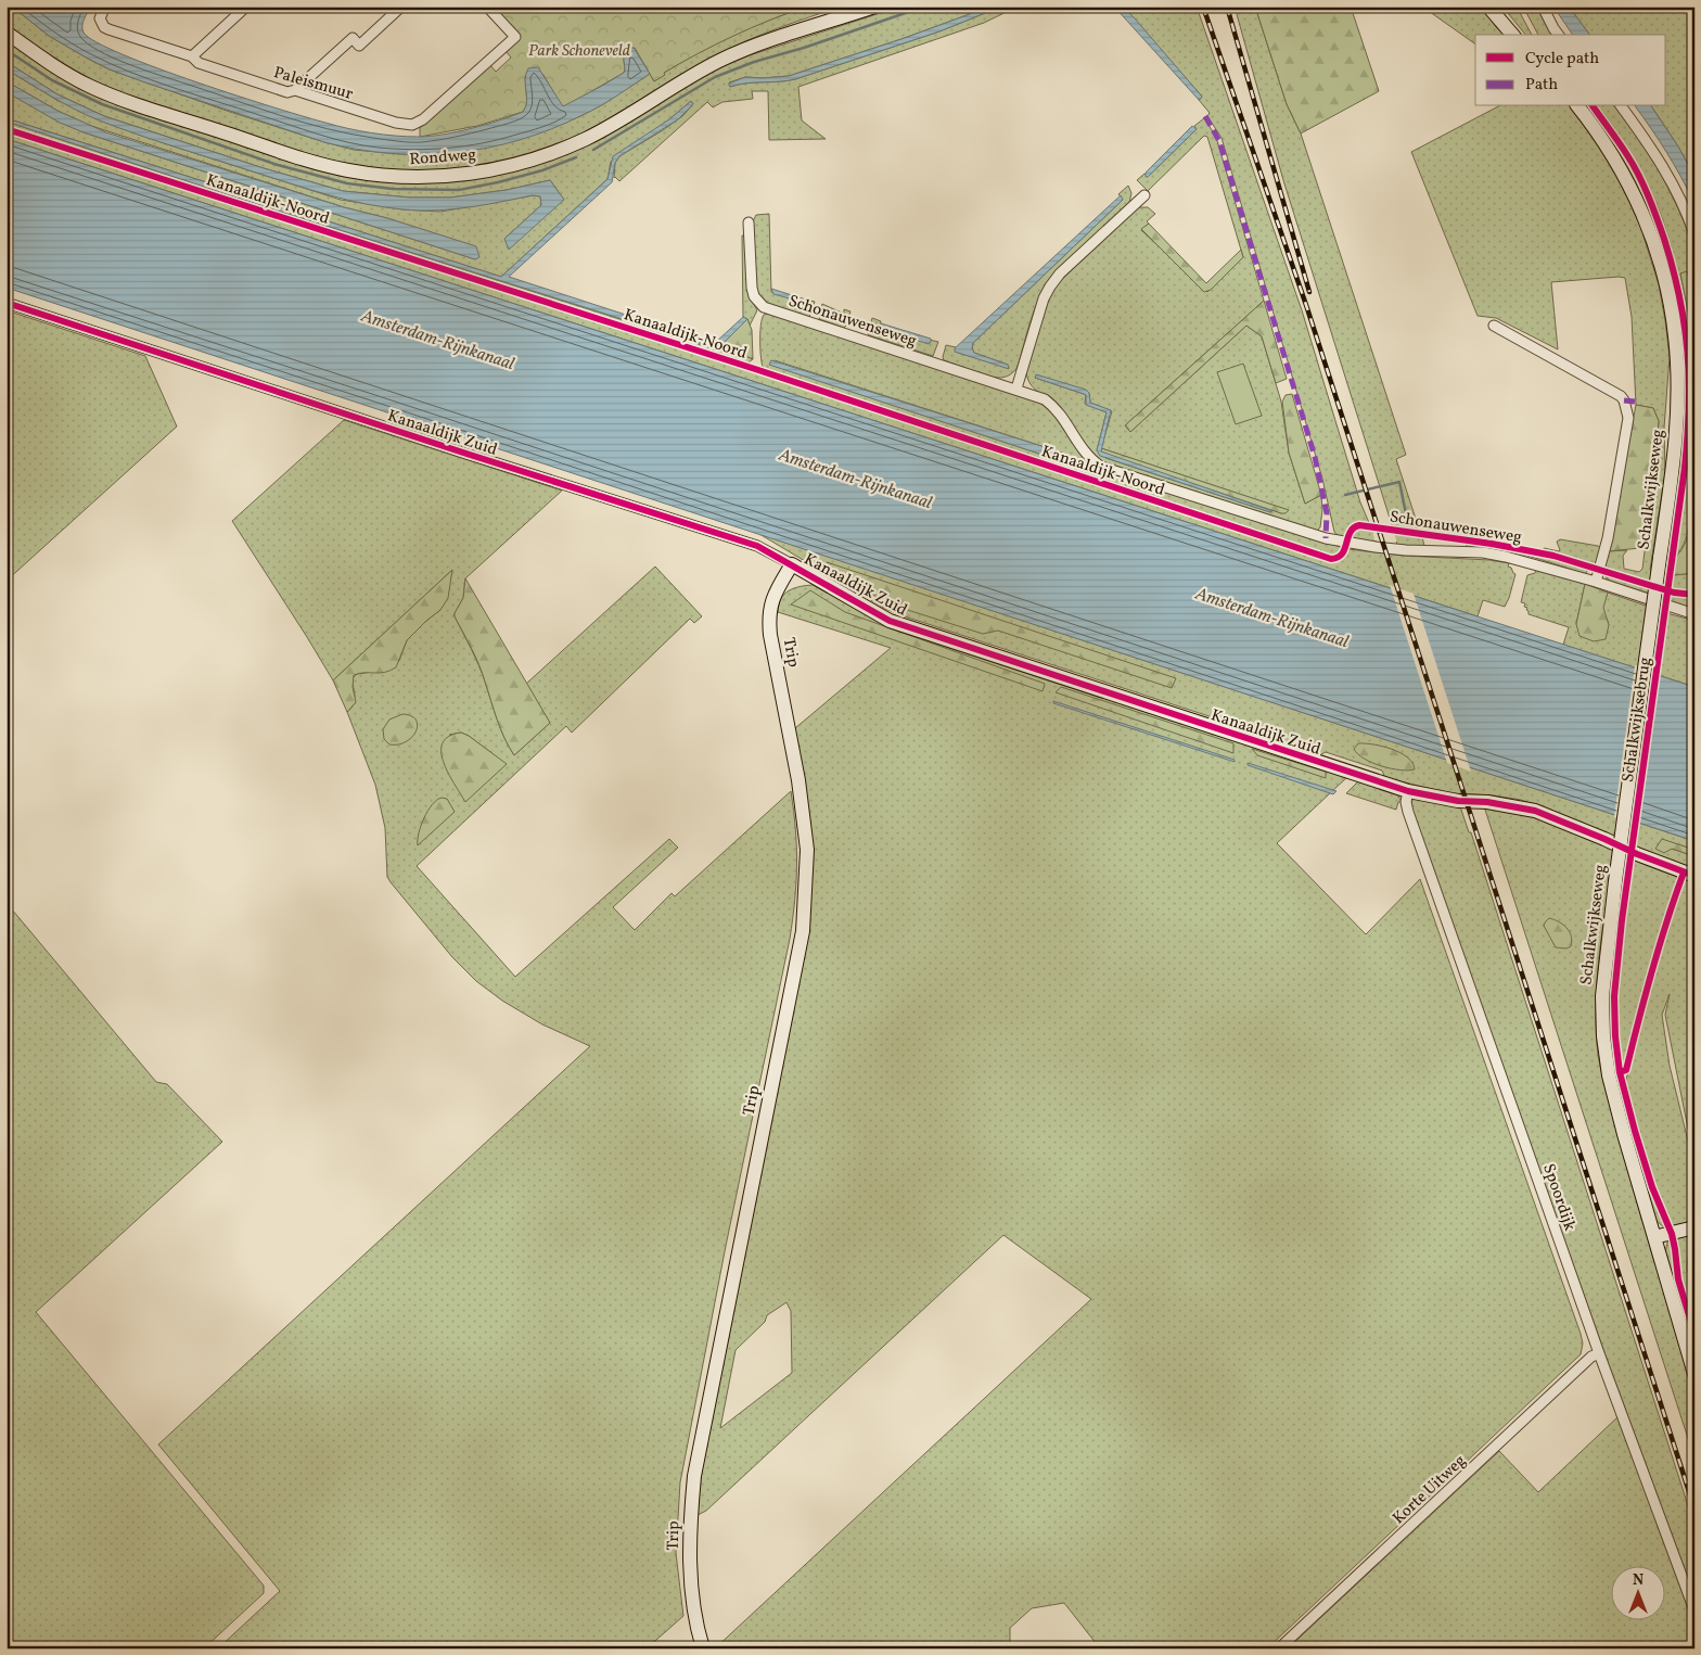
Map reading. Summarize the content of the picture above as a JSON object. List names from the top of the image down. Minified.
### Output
{"streets":{"street":["Paleismuur","Rondweg","Schonauwenseweg","Kanaaldijk Zuid","Schalkwijkseweg","Trip","Spoordijk","Korte Uitweg"],"cycle path":["Kanaaldijk-Noord","Schalkwijksebrug"]},"crossings":[["Kanaaldijk Zuid","Trip"],["Kanaaldijk Zuid","Spoordijk"],["Spoordijk","Korte Uitweg"]],"water":["Amsterdam-Rijnkanaal"],"parks":["Park Schoneveld"],"legend":["Cycle path","Path"],"north":"top"}
